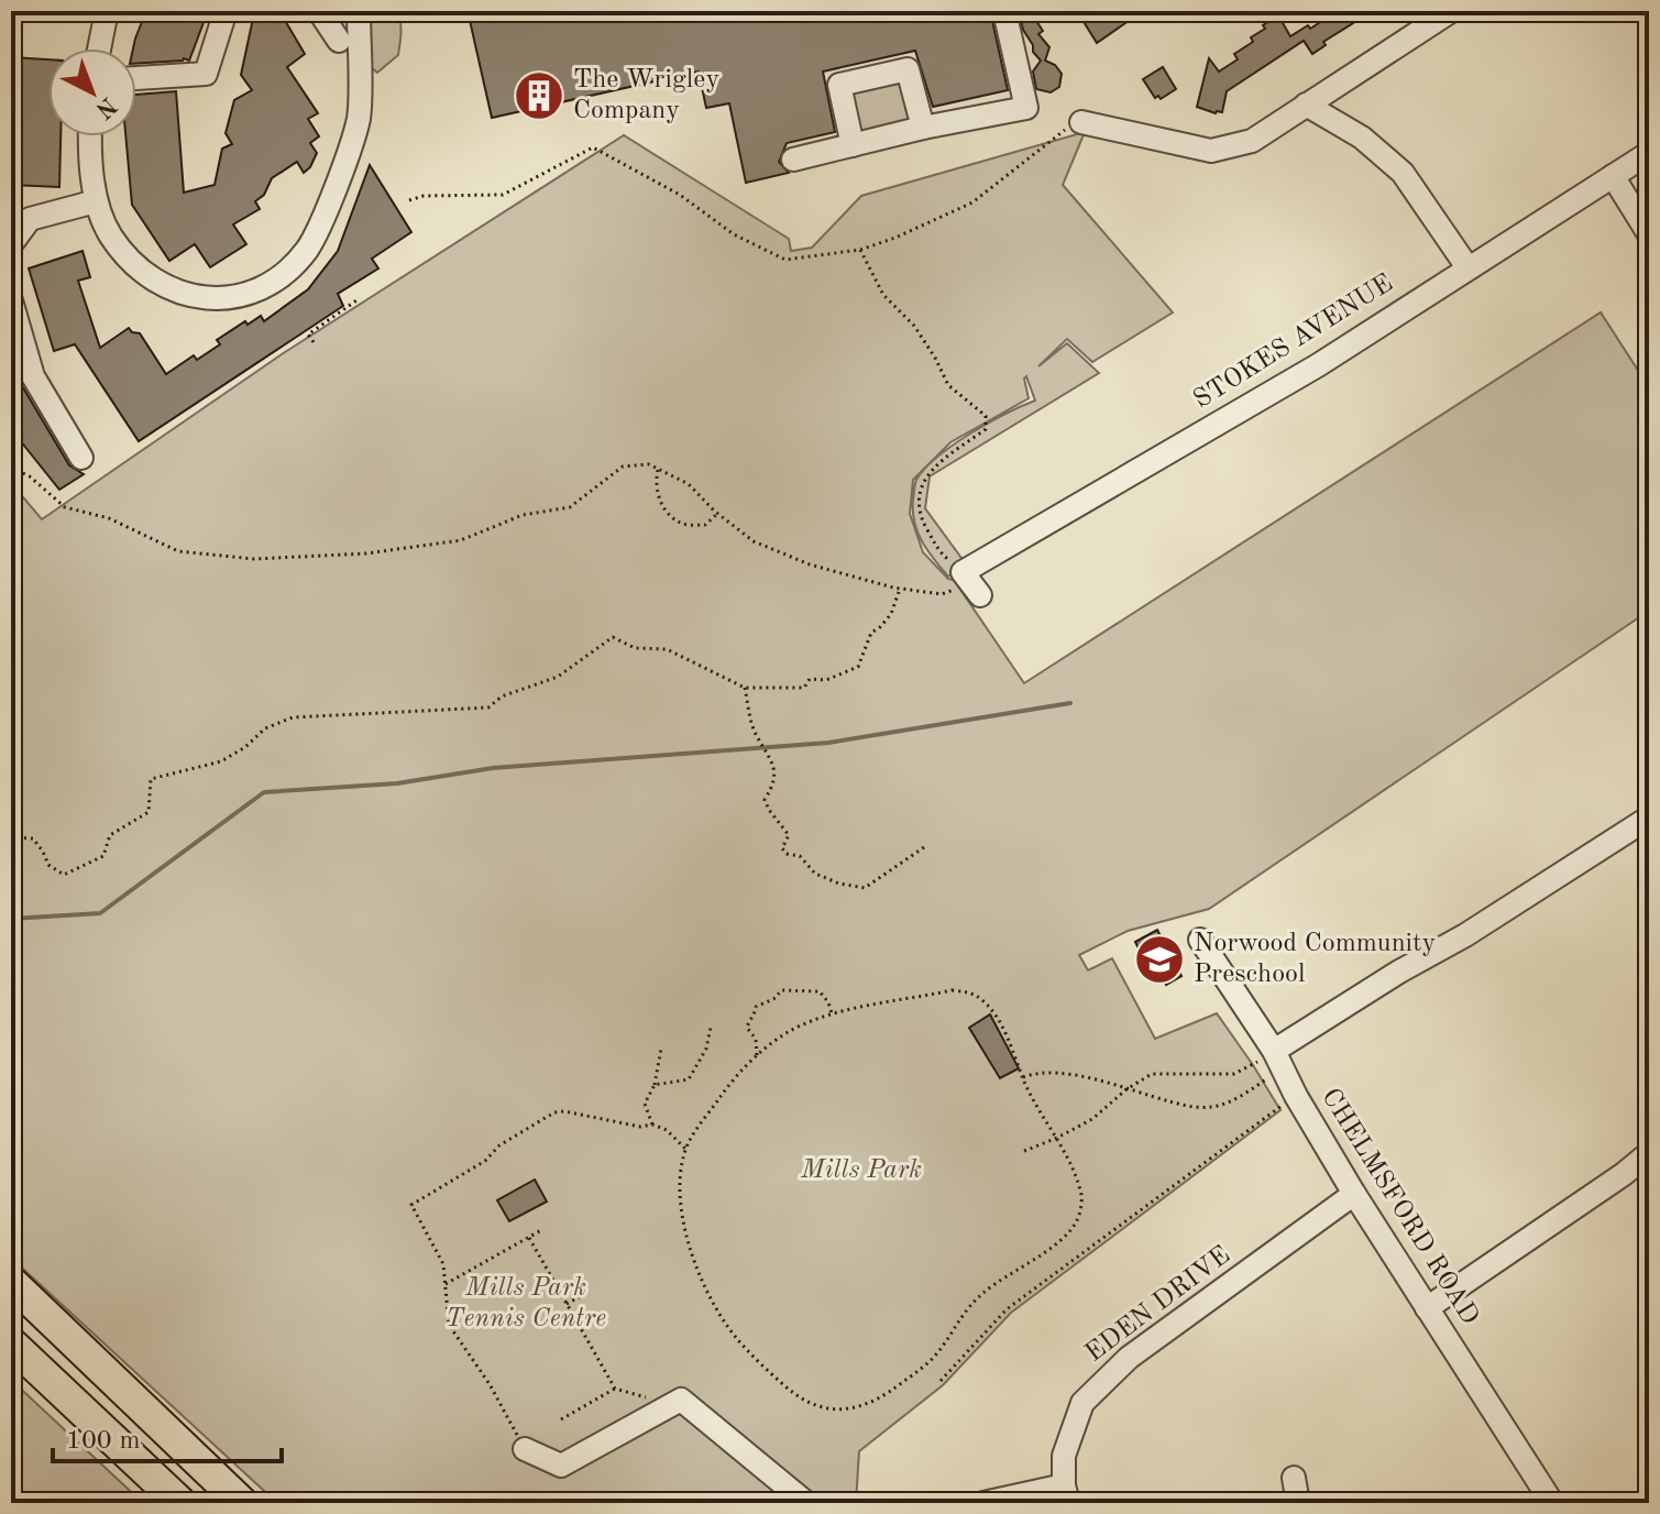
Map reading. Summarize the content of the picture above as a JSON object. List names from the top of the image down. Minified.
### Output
{"streets":{"street":["STOKES AVENUE","CHELMSFORD ROAD","EDEN DRIVE"]},"crossings":[["CHELMSFORD ROAD","EDEN DRIVE"]],"parks":["Mills Park","Mills Park Tennis Centre"],"places":{"building":["The Wrigley Company"],"school or university":["Norwood Community Preschool"]},"scale_bar":"100 m","north":"bottom right"}
